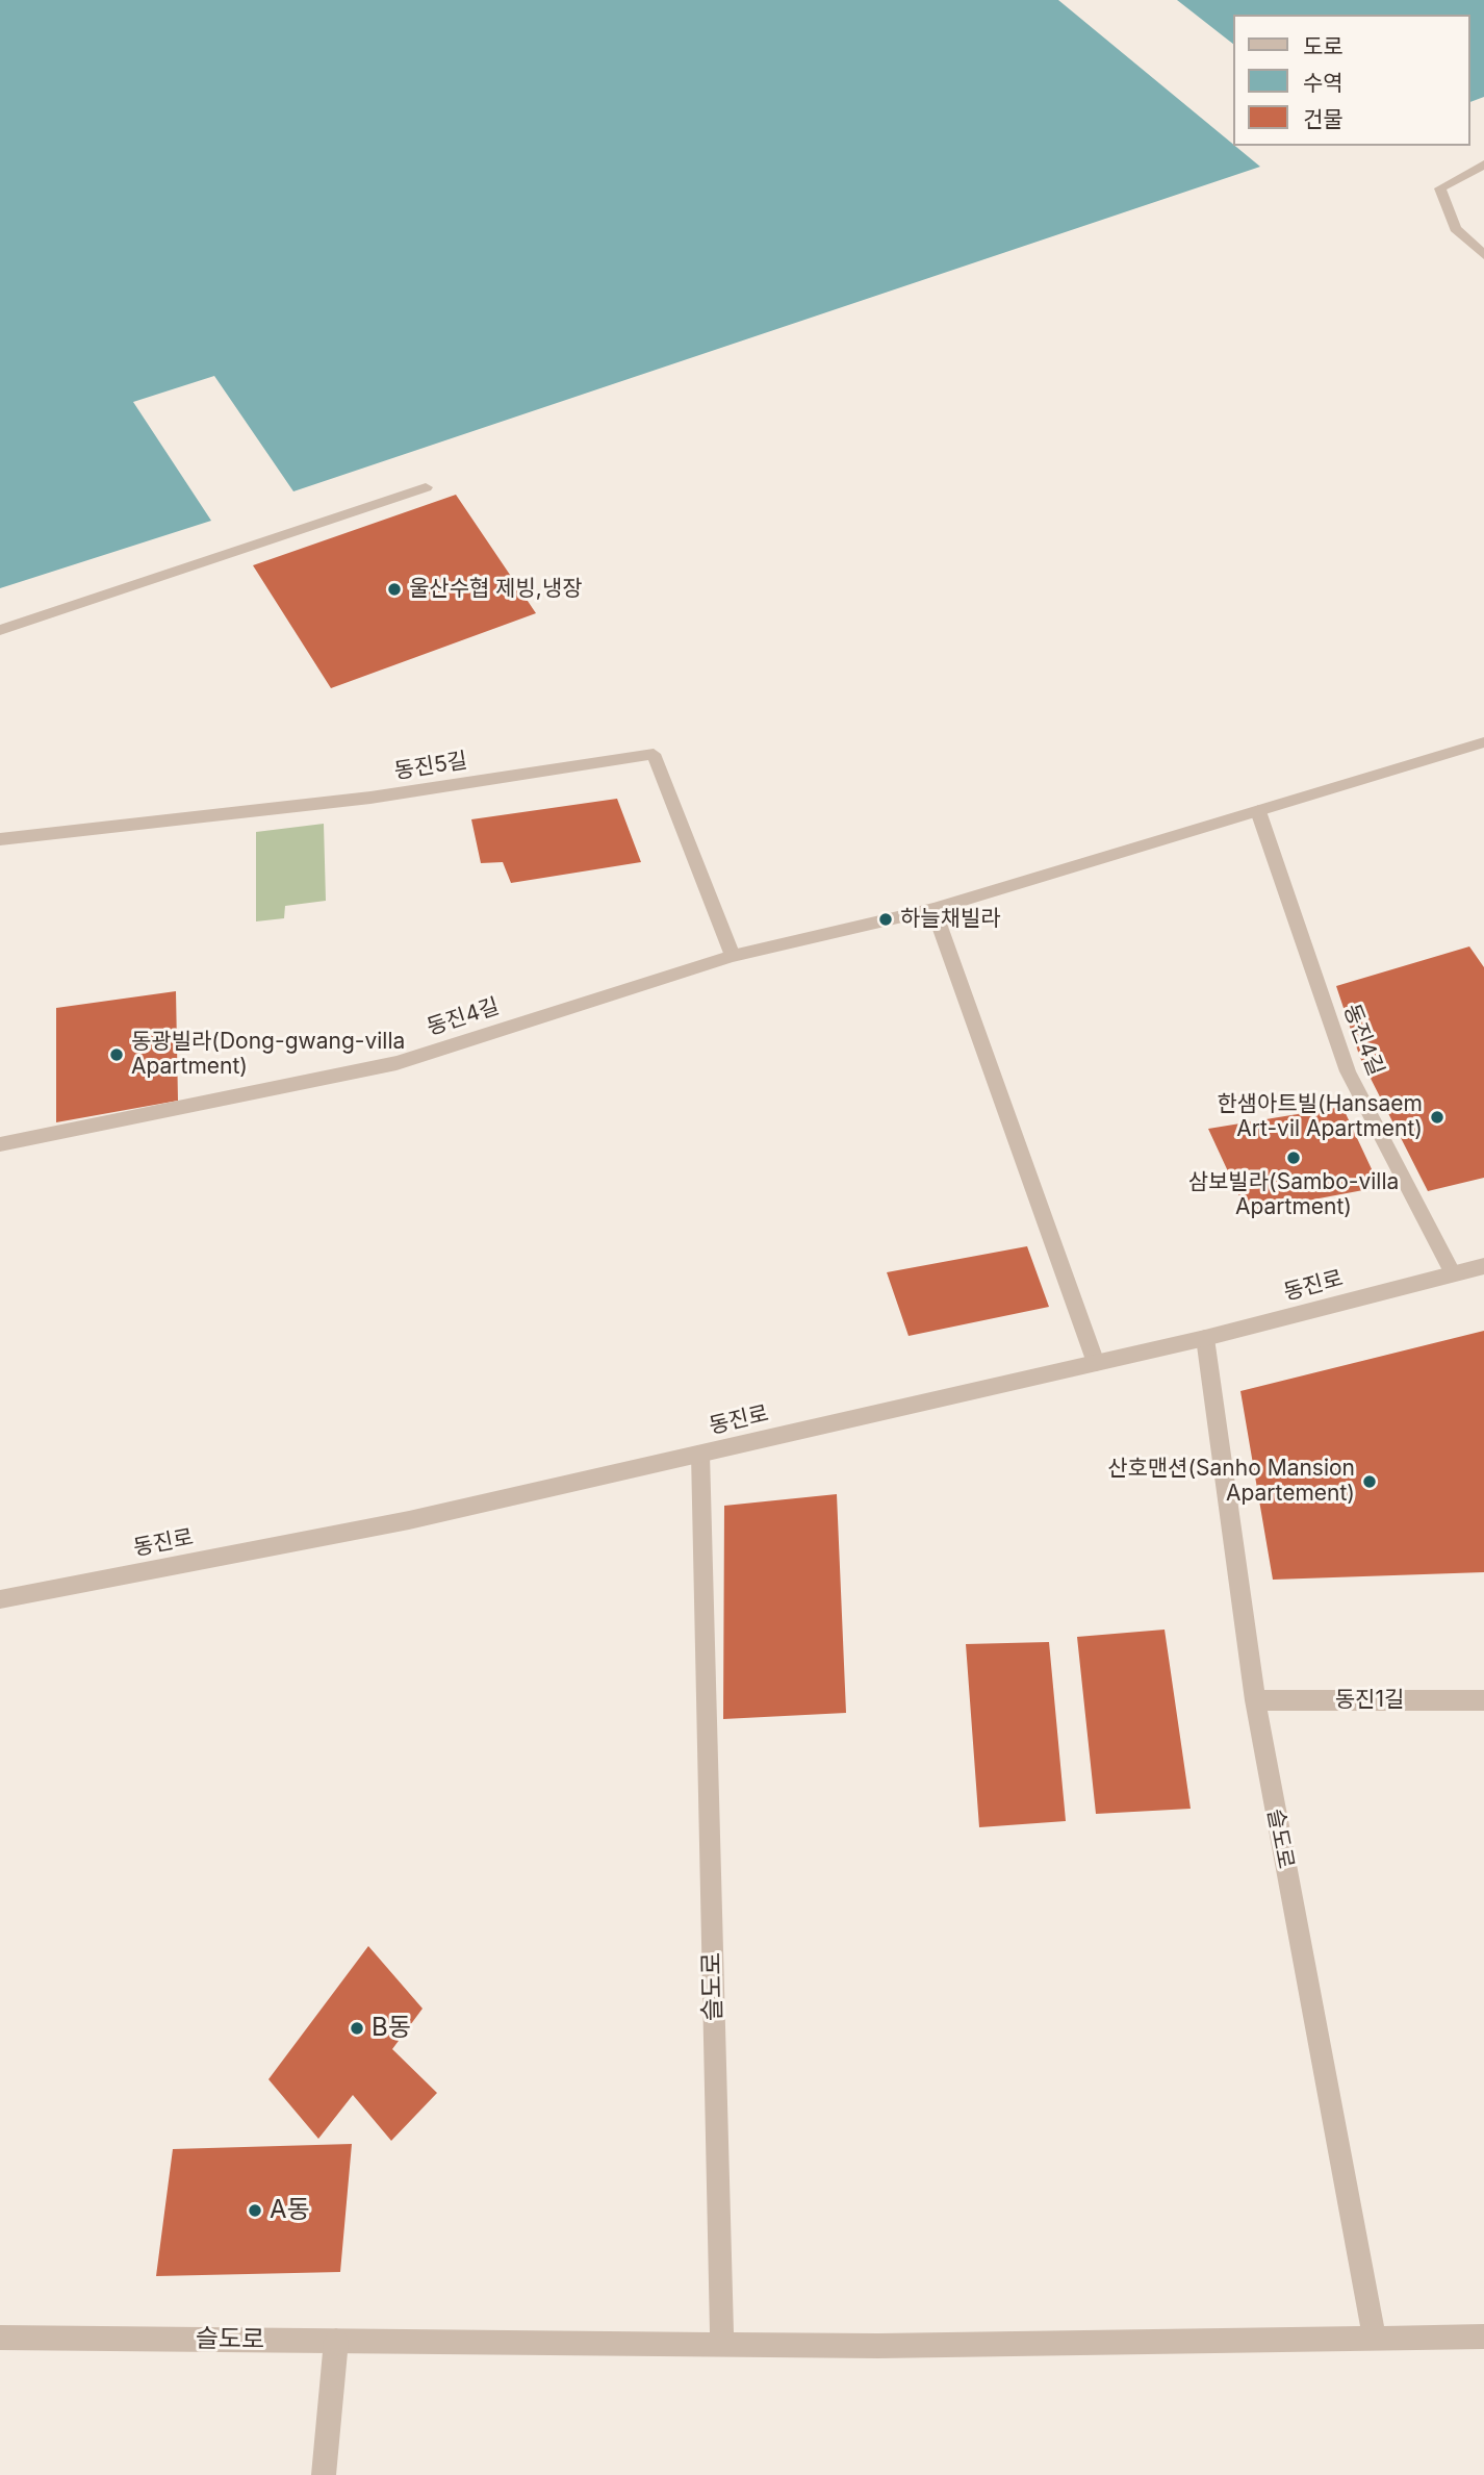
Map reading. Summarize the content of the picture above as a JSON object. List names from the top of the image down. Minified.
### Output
{"streets":{"street":["동진5길","동진4길","동진로","동진1길","슬도로"]},"crossings":[["동진5길","동진4길"],["동진4길","동진로"],["동진로","슬도로"],["동진1길","슬도로"]],"places":["울산수협 제빙,냉장","하늘채빌라","동광빌라(Dong-gwang-villa Apartment)","한샘아트빌(Hansaem Art-vil Apartment)","삼보빌라(Sambo-villa Apartment)","산호맨션(Sanho Mansion Apartement)","B동","A동"],"legend":["도로","수역","건물"]}
